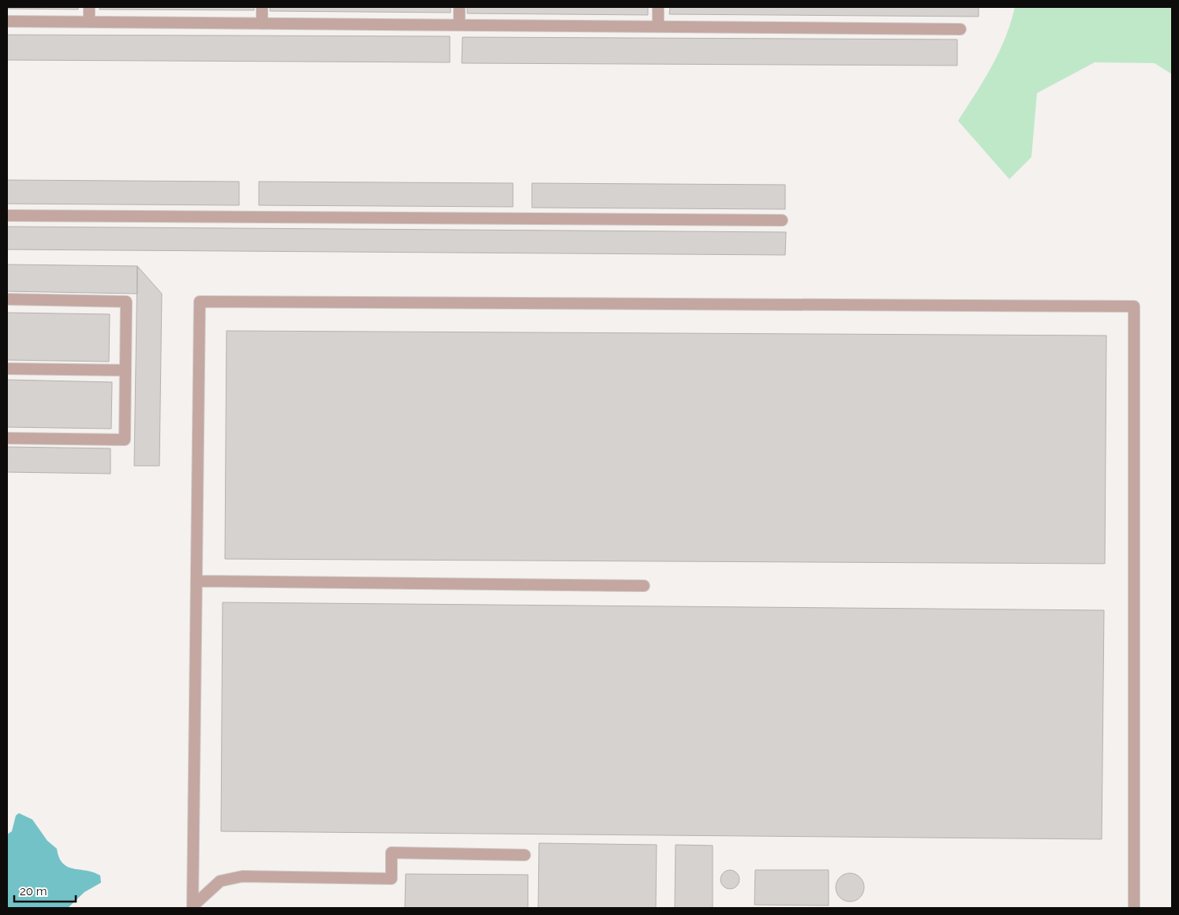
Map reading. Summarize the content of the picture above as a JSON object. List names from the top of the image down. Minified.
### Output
{"scale_bar":"20 m"}
